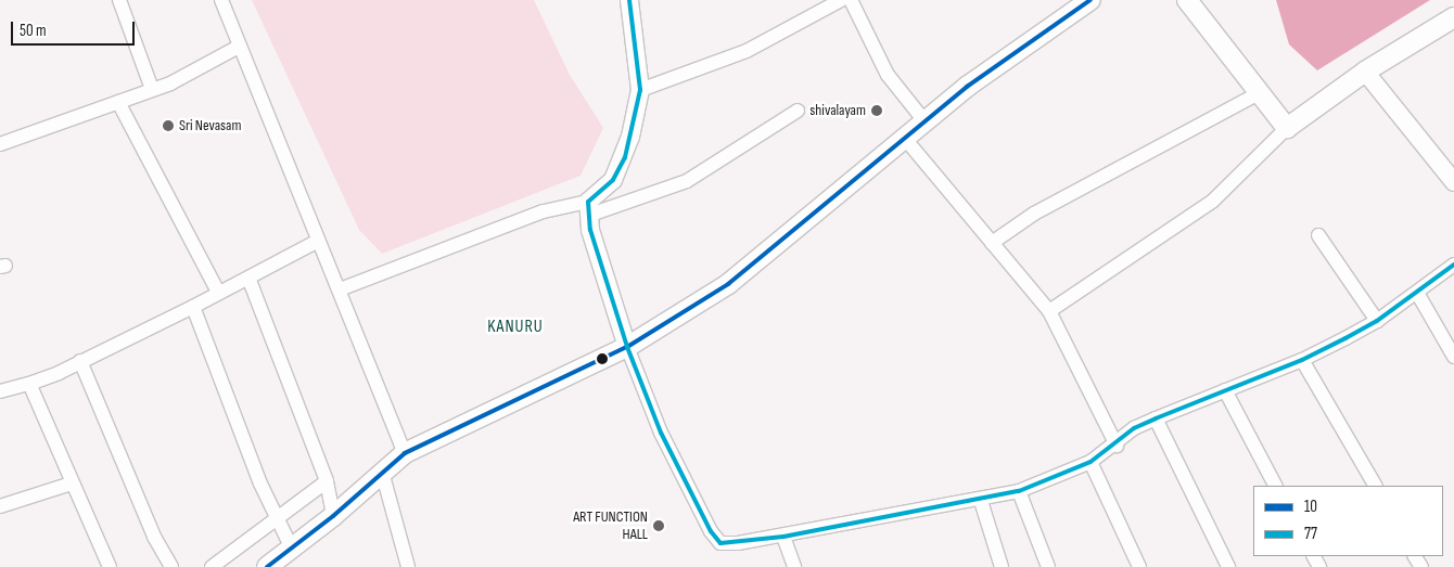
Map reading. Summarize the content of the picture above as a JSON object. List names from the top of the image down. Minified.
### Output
{"districts":["KANURU"],"places":["shivalayam","Sri Nevasam","ART FUNCTION HALL"],"lines":["transit line 10","transit line 77"],"legend":["10","77"],"scale_bar":"50 m"}
